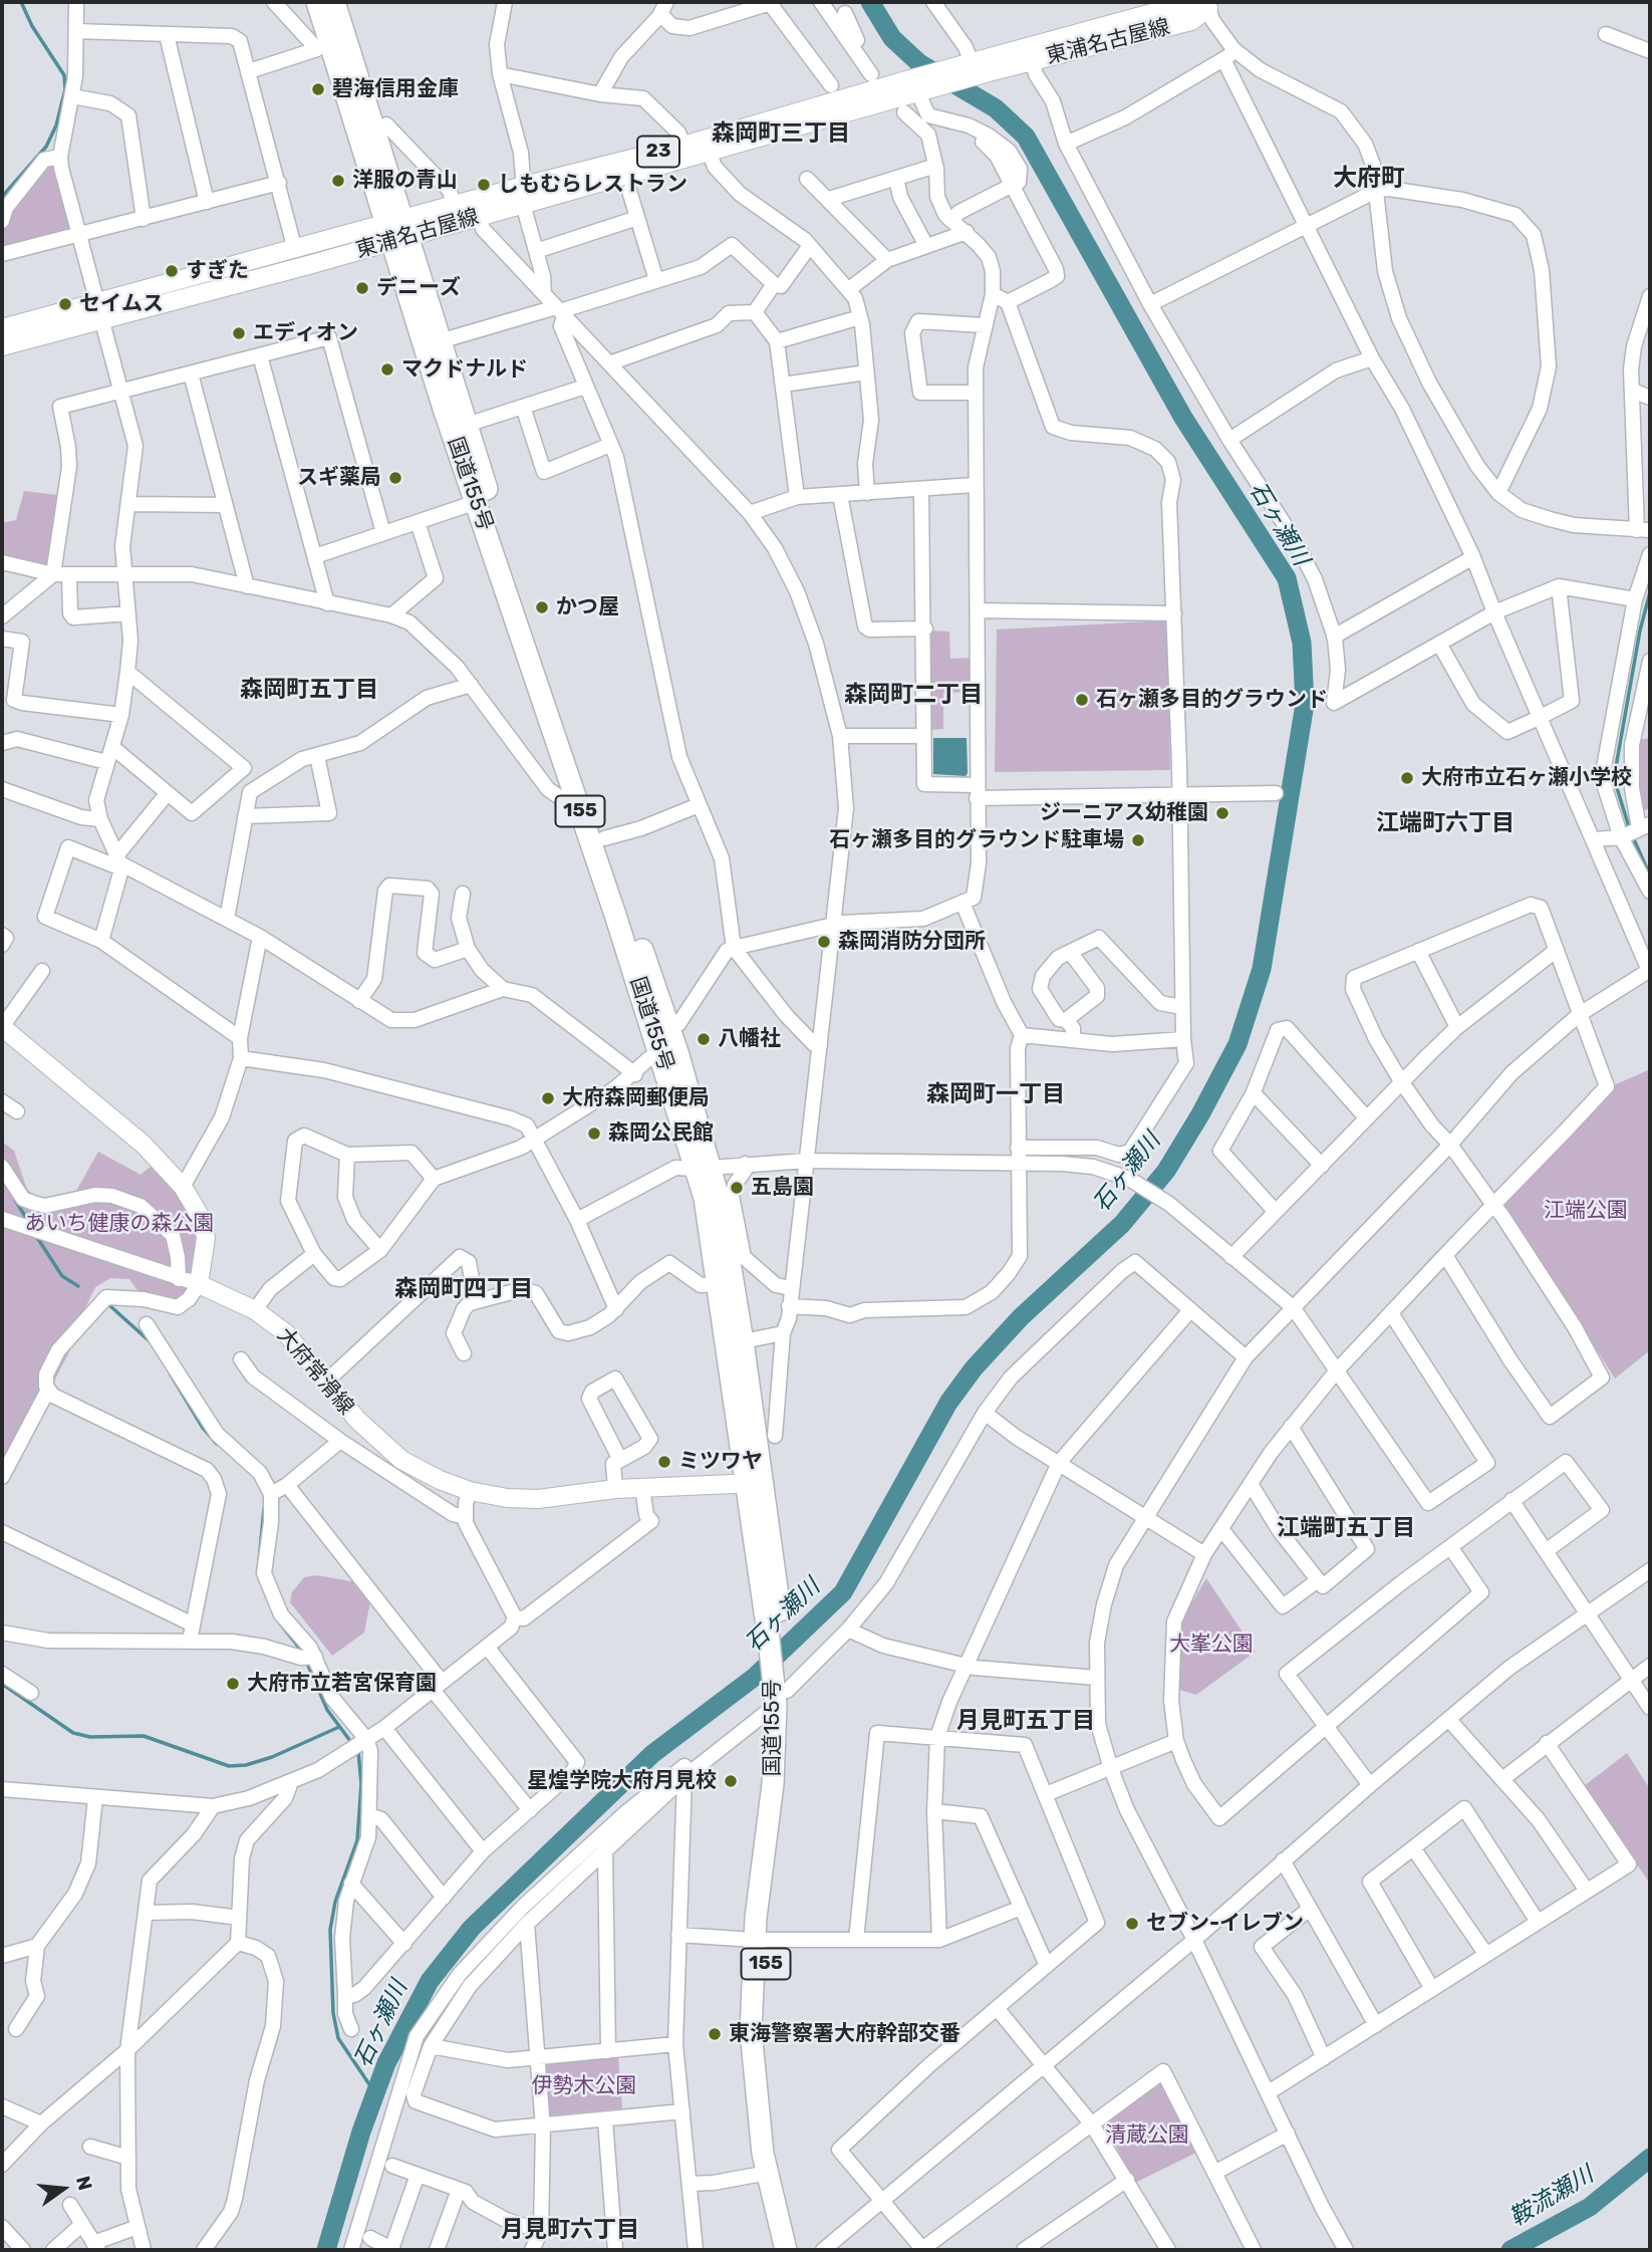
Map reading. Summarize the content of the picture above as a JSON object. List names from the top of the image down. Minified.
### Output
{"streets":{"highway":["国道155号","155"],"main road":["東浦名古屋線","23","大府常滑線"]},"crossings":[["東浦名古屋線","国道155号"],["国道155号","大府常滑線"]],"districts":["森岡町三丁目","大府町","森岡町五丁目","森岡町二丁目","江端町六丁目","森岡町一丁目","森岡町四丁目","江端町五丁目","月見町五丁目","月見町六丁目"],"water":["石ヶ瀬川","鞍流瀬川"],"parks":["江端公園","あいち健康の森公園","大峯公園","伊勢木公園","清蔵公園"],"places":["碧海信用金庫","洋服の青山","しもむらレストラン","すぎた","デニーズ","セイムス","エディオン","マクドナルド","スギ薬局","かつ屋","石ヶ瀬多目的グラウンド","大府市立石ヶ瀬小学校","ジーニアス幼稚園","石ヶ瀬多目的グラウンド駐車場","森岡消防分団所","八幡社","大府森岡郵便局","森岡公民館","五島園","ミツワヤ","大府市立若宮保育園","星煌学院大府月見校","セブン-イレブン","東海警察署大府幹部交番"],"north":"right"}
